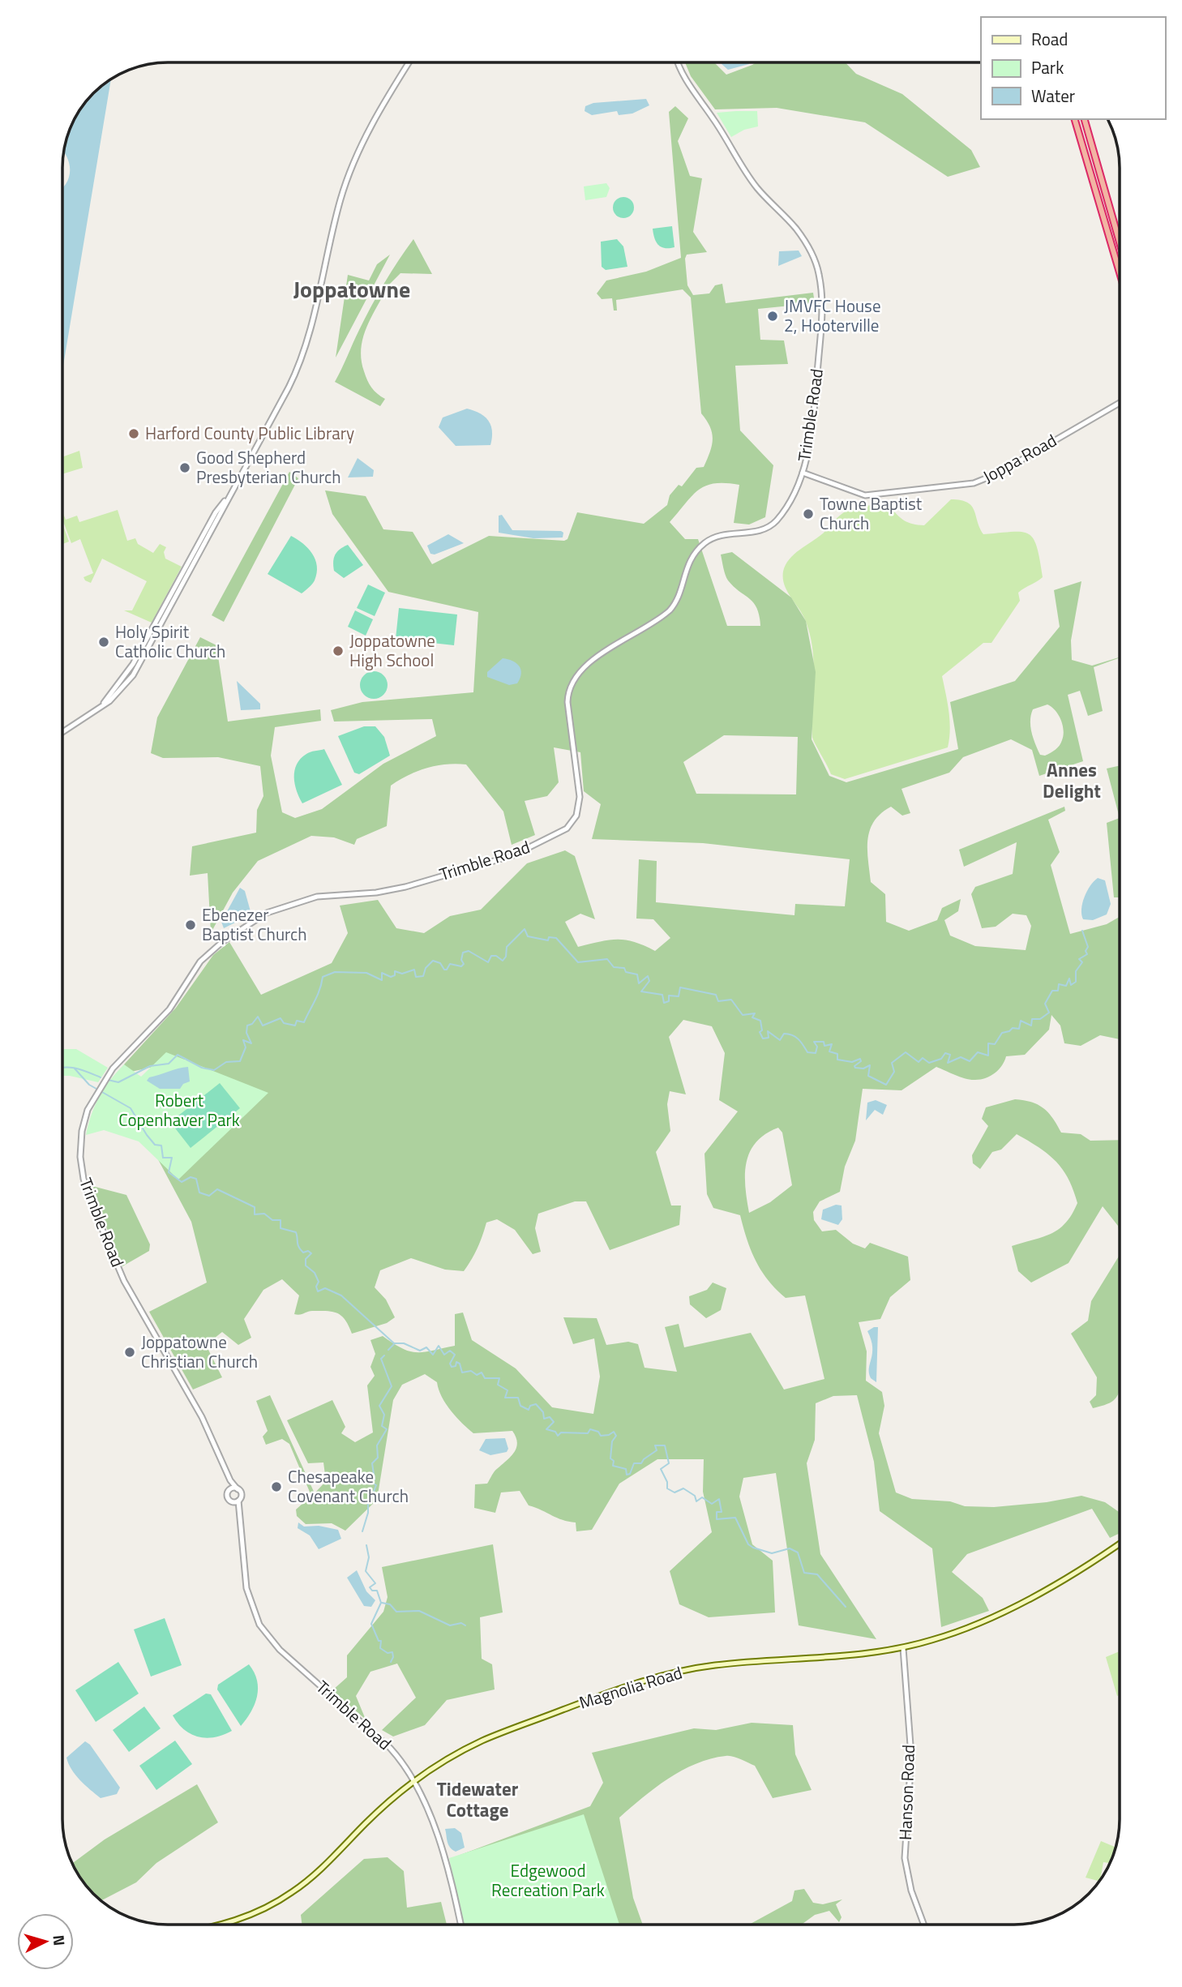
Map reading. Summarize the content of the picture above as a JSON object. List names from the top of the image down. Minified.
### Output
{"streets":{"main road":["Magnolia Road"],"street":["Trimble Road","Joppa Road","Hanson Road"]},"crossings":[["Trimble Road","Joppa Road"],["Trimble Road","Magnolia Road"],["Magnolia Road","Hanson Road"]],"districts":["Joppatowne","Annes Delight","Tidewater Cottage"],"parks":["Robert Copenhaver Park","Edgewood Recreation Park"],"places":["JMVFC House 2, Hooterville","Harford County Public Library","Good Shepherd Presbyterian Church","Towne Baptist Church","Holy Spirit Catholic Church","Joppatowne High School","Ebenezer Baptist Church","Joppatowne Christian Church","Chesapeake Covenant Church"],"legend":["Road","Park","Water"],"north":"right"}
